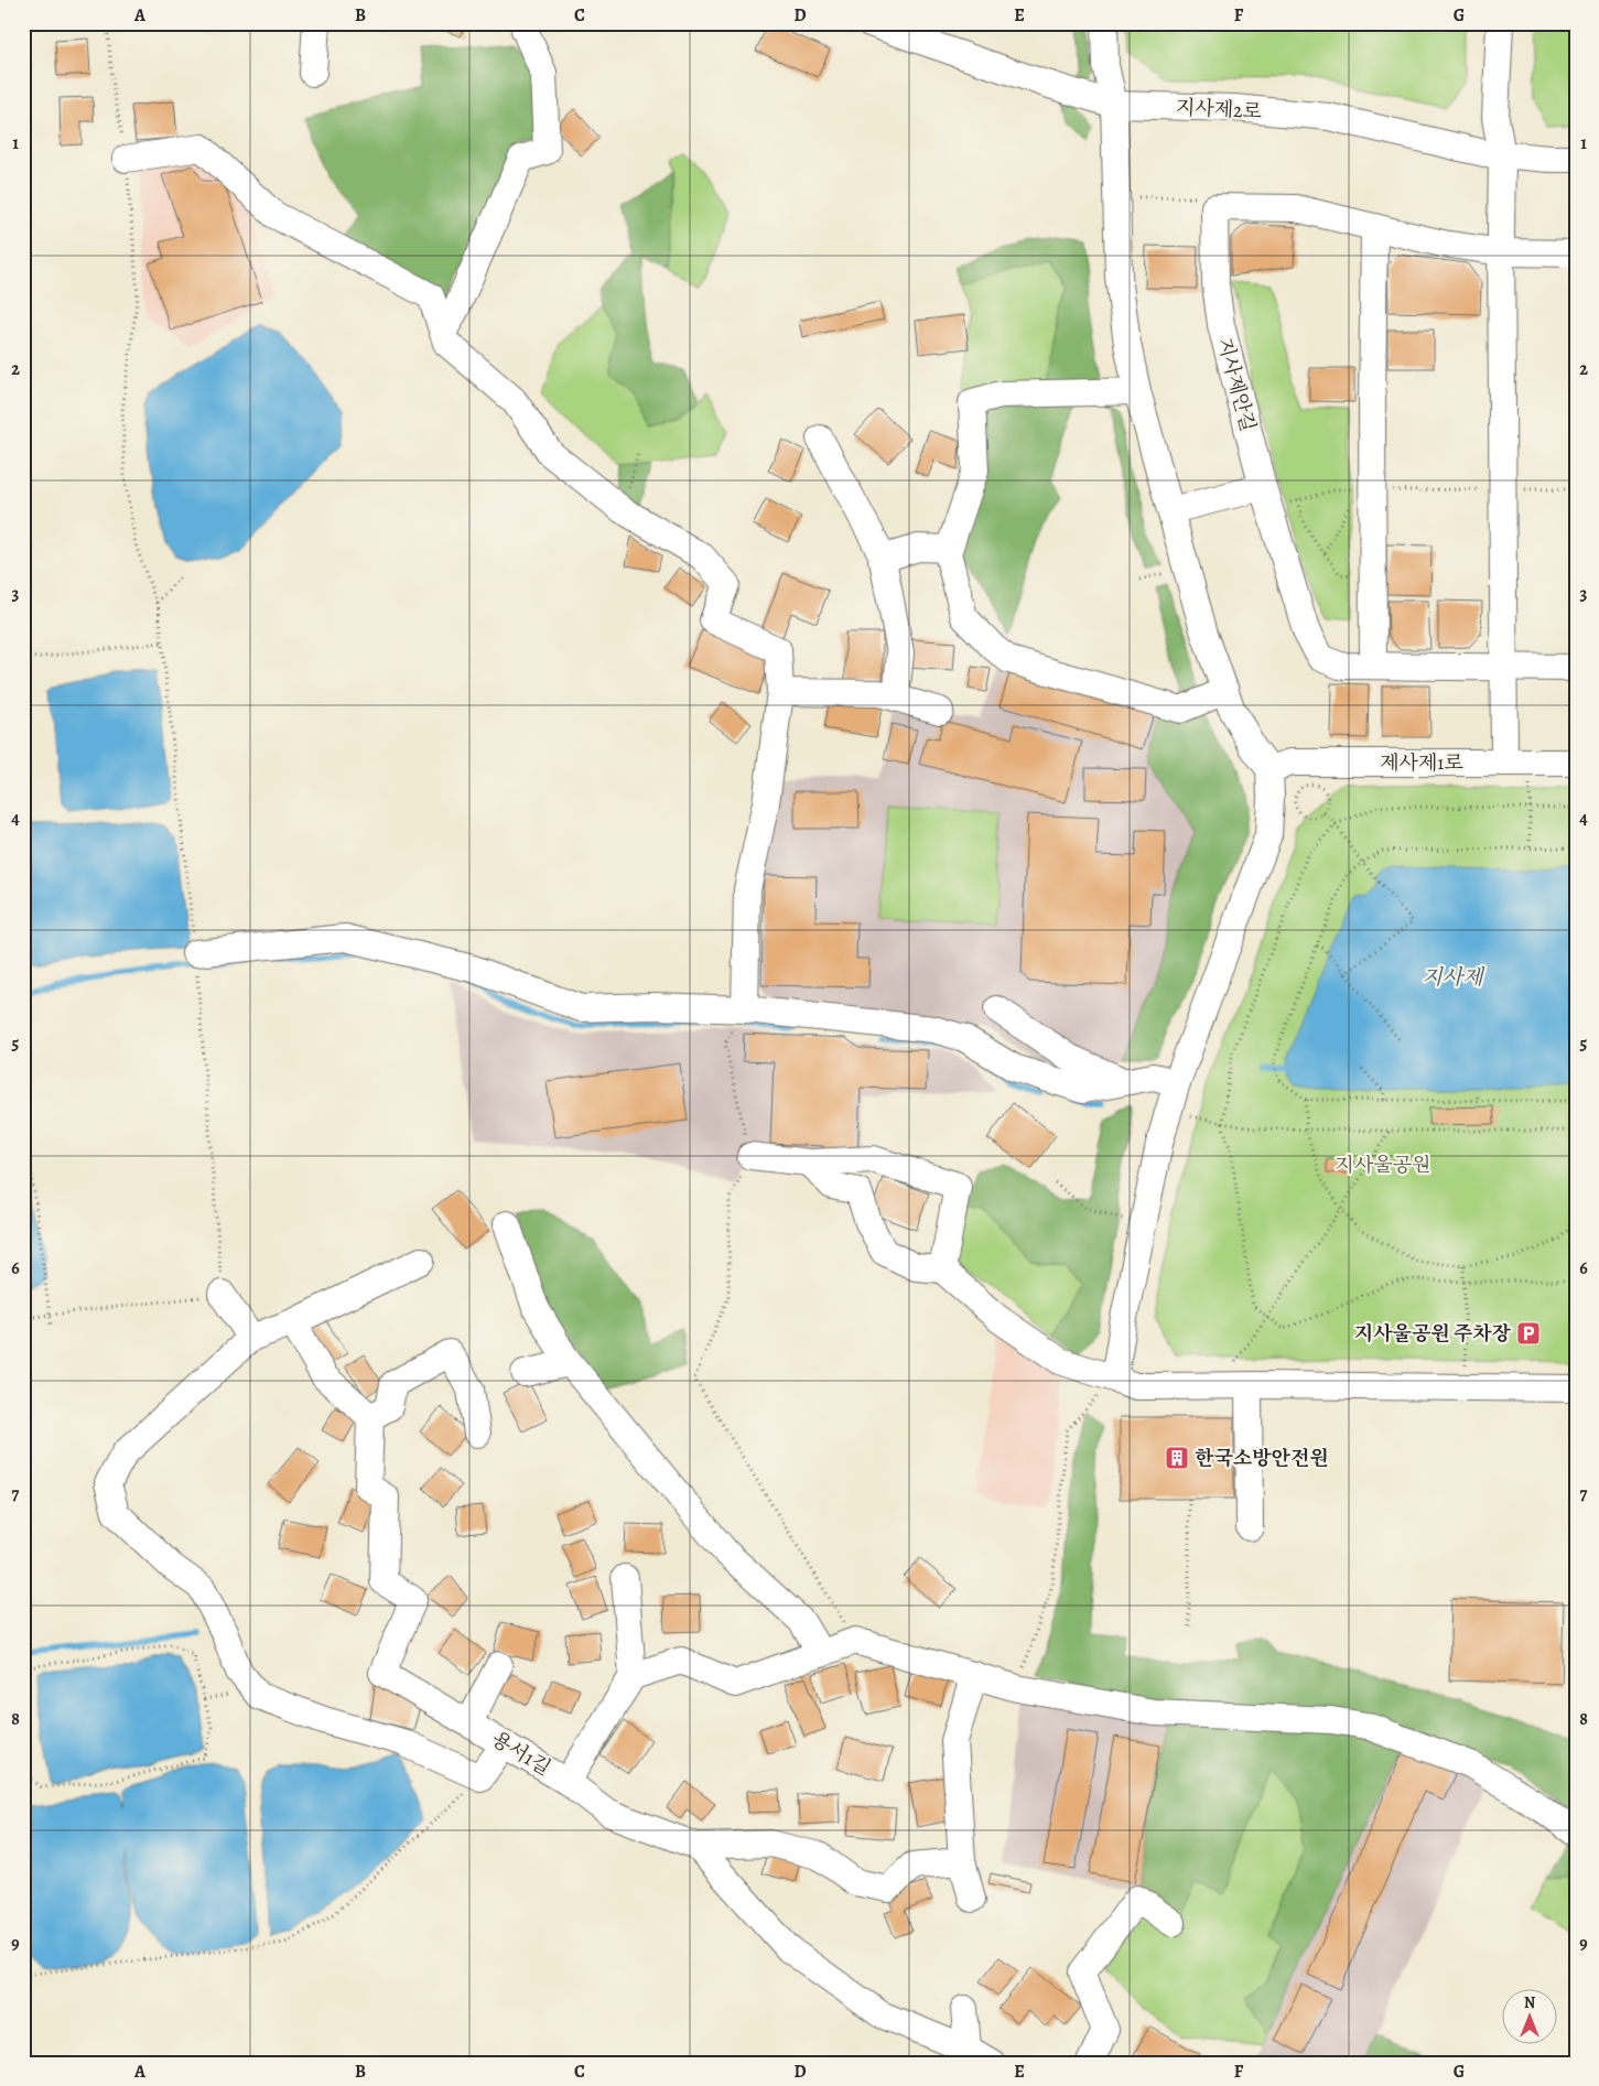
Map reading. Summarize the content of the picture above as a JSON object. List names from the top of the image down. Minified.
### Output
{"streets":{"street":["지사제2로","지사제안길","제사제1로","용서1길"]},"water":["지사제"],"parks":["지사울공원"],"places":{"parking":["지사울공원 주차장"],"building":["한국소방안전원"]},"north":"top","grid":{"columns":["A","B","C","D","E","F","G"],"rows":["1","2","3","4","5","6","7","8","9"]}}
